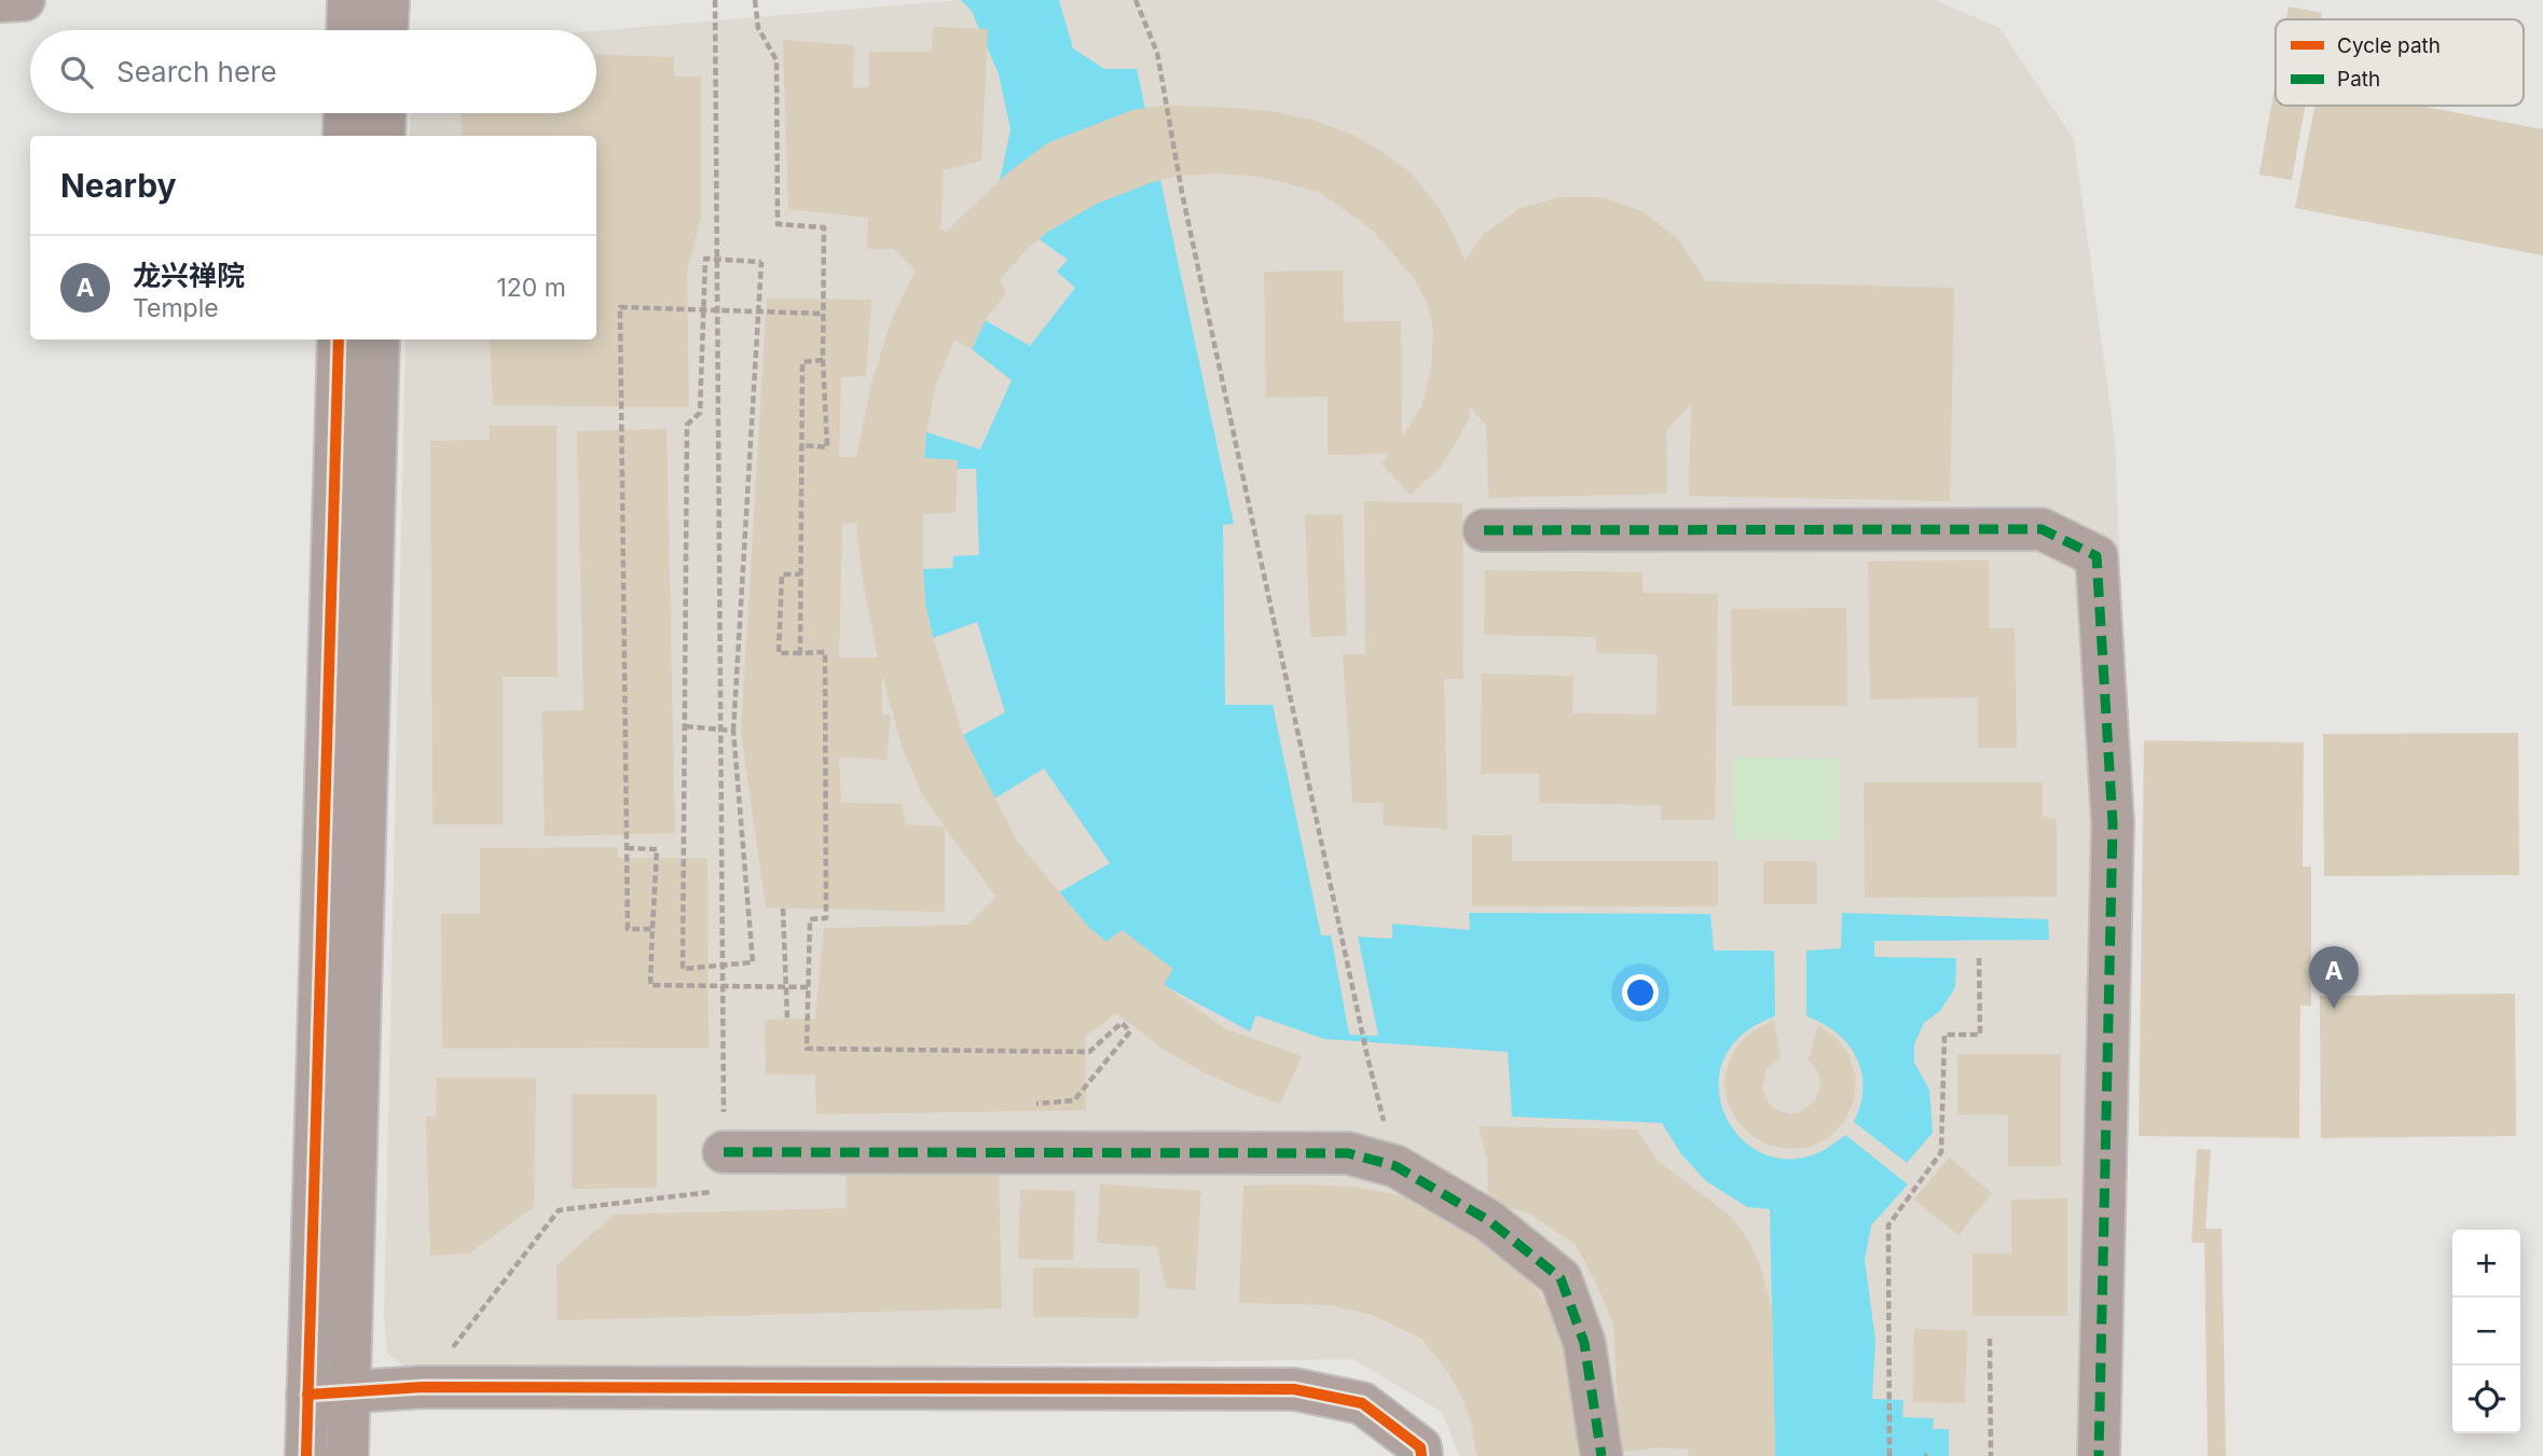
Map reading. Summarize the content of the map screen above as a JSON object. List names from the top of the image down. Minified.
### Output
{"legend":["Cycle path","Path"],"page":{"search":"Search here","heading":"Nearby","list":[{"mark":"A","name":"龙兴禅院","note":"Temple","value":"120 m"}],"pins":"A","map_buttons":["+","−"]}}
